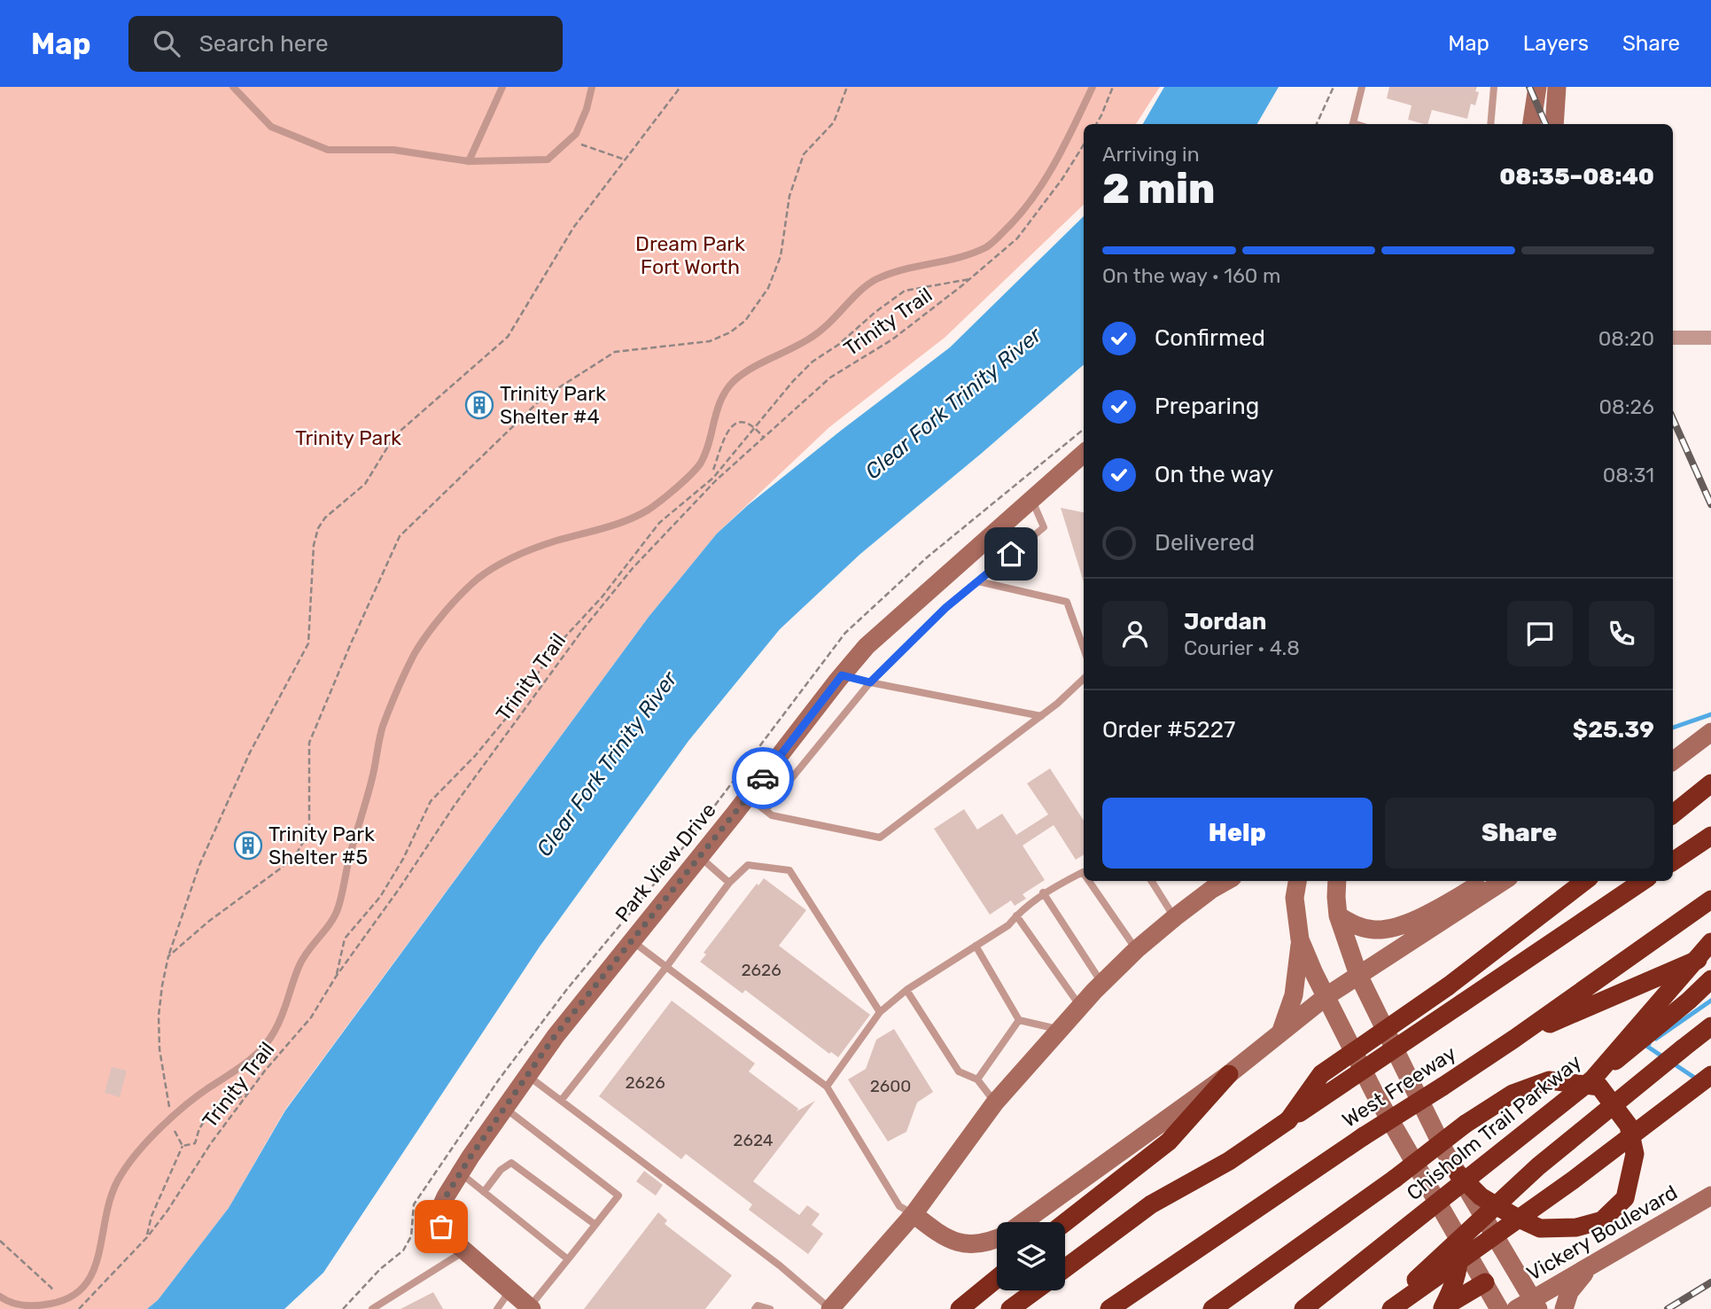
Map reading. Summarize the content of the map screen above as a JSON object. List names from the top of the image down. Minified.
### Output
{"streets":{"highway":["West Freeway","Chisholm Trail Parkway"],"street":["Park View Drive","Vickery Boulevard"],"path":["Trinity Trail"]},"water":["Clear Fork Trinity River"],"parks":["Dream Park Fort Worth","Trinity Park"],"places":{"building":["Trinity Park Shelter #4","Trinity Park Shelter #5"]},"house_numbers":["2626","2626","2600","2624"],"page":{"header":"Map","search":"Search here","nav":["Map","Layers","Share"],"heading":["2 min","Arriving in","08:35–08:40"],"panel":["Jordan","Courier · 4.8","Order #5227","$25.39"],"bar":"On the way · 160 m","list":[["Confirmed","08:20"],["Preparing","08:26"],["On the way","08:31"],"Delivered"],"buttons":["Help","Share"]}}
